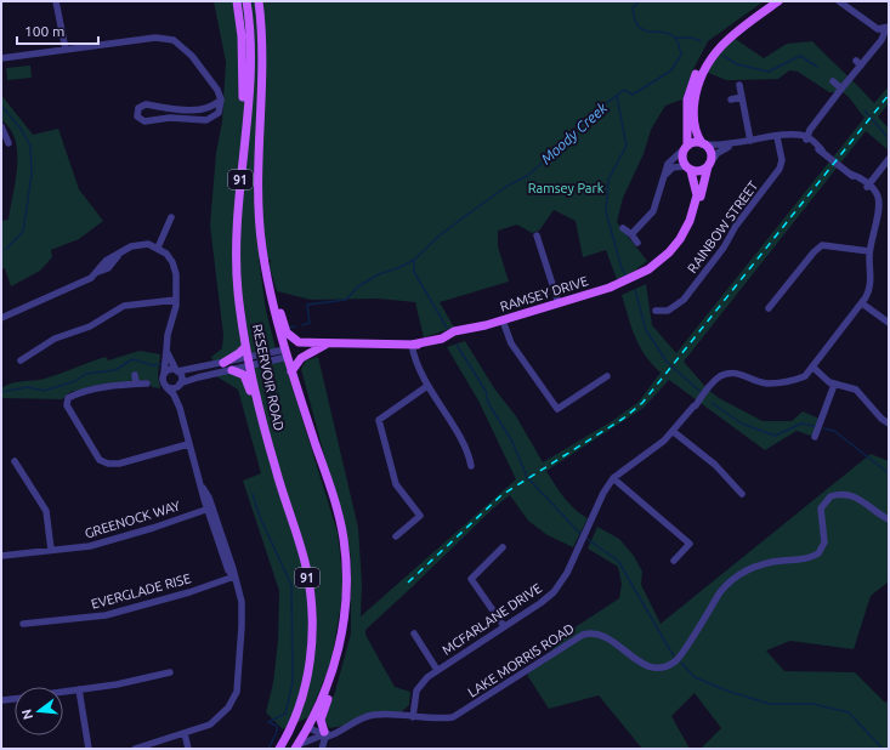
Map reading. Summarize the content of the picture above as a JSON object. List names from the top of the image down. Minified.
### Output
{"streets":{"main road":["91","RAMSEY DRIVE","RESERVOIR ROAD"],"street":["RAINBOW STREET","GREENOCK WAY","EVERGLADE RISE","MCFARLANE DRIVE","LAKE MORRIS ROAD"]},"crossings":[["RAMSEY DRIVE","RESERVOIR ROAD"],["MCFARLANE DRIVE","LAKE MORRIS ROAD"]],"water":["Moody Creek"],"parks":["Ramsey Park"],"scale_bar":"100 m","north":"left"}
